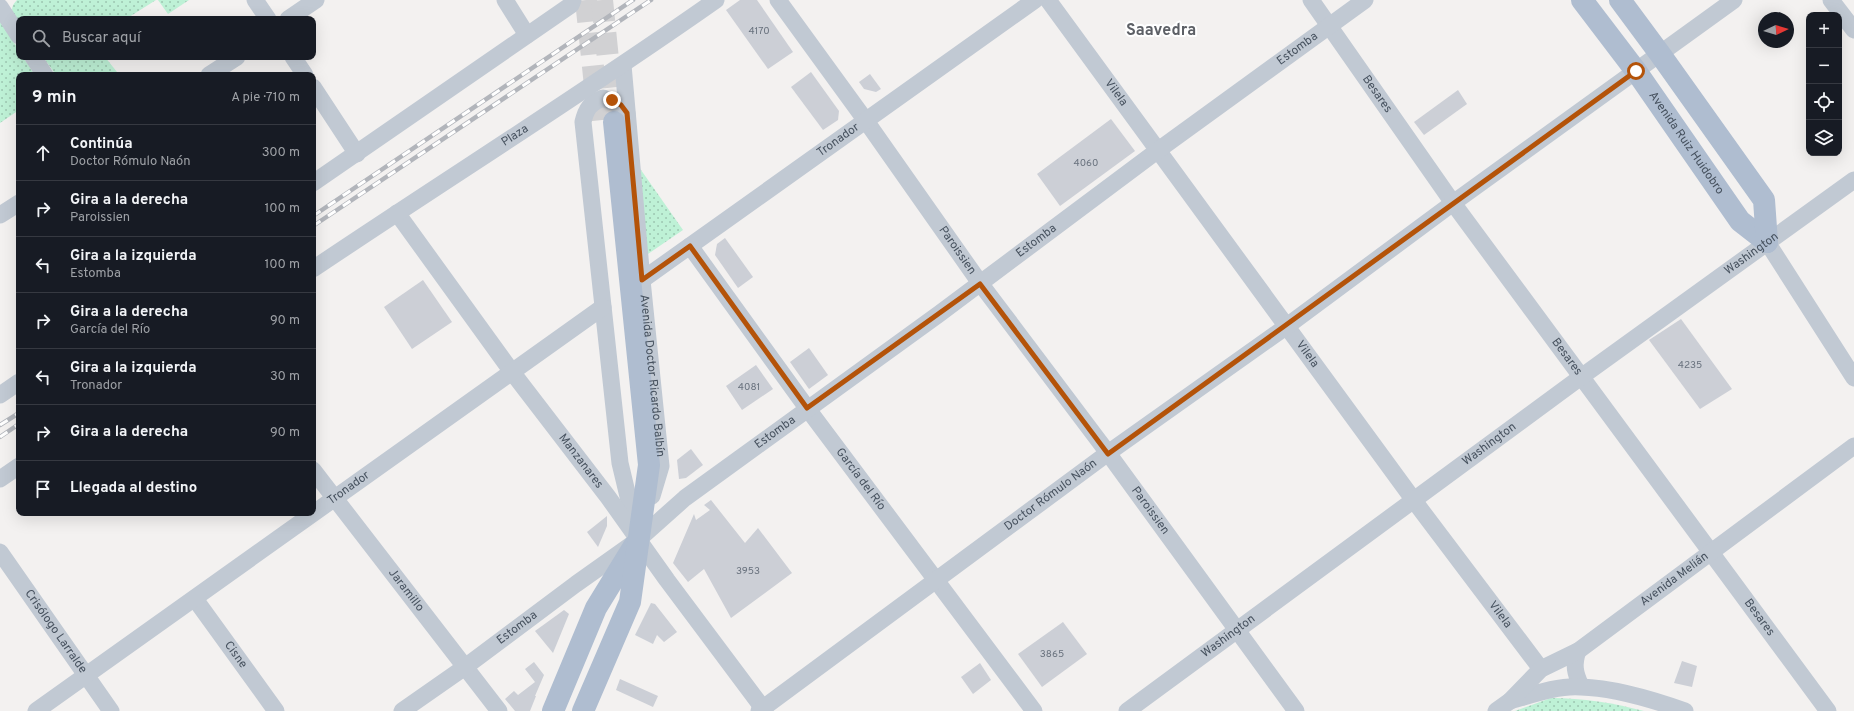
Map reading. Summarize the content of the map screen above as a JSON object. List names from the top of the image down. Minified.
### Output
{"streets":{"main road":["Avenida Ruiz Huidobro","Avenida Doctor Ricardo Balbín"],"street":["Estomba","Vilela","Besares","Plaza","Tronador","Paroissien","Washington","Manzanares","García del Río","Doctor Rómulo Naón","Avenida Melián","Jaramillo","Crisólogo Larralde","Cisne"]},"crossings":[["Estomba","Vilela"],["Estomba","Besares"],["Estomba","Paroissien"],["Estomba","Avenida Doctor Ricardo Balbín"],["Estomba","Manzanares"],["Estomba","García del Río"],["Estomba","Jaramillo"],["Vilela","Washington"],["Vilela","Doctor Rómulo Naón"],["Vilela","Avenida Melián"],["Besares","Washington"],["Besares","Doctor Rómulo Naón"],["Besares","Avenida Melián"],["Plaza","Avenida Doctor Ricardo Balbín"],["Plaza","Manzanares"],["Tronador","Paroissien"],["Tronador","Avenida Doctor Ricardo Balbín"],["Tronador","Manzanares"],["Tronador","García del Río"],["Tronador","Jaramillo"],["Tronador","Crisólogo Larralde"],["Tronador","Cisne"],["Avenida Ruiz Huidobro","Washington"],["Avenida Ruiz Huidobro","Doctor Rómulo Naón"],["Paroissien","Washington"],["Paroissien","Doctor Rómulo Naón"],["Avenida Doctor Ricardo Balbín","Manzanares"],["Manzanares","Doctor Rómulo Naón"],["García del Río","Doctor Rómulo Naón"]],"districts":["Saavedra"],"house_numbers":["4170","4060","4235","4081","3953","3865"],"north":"right","page":{"map_buttons":["+","−"],"search":"Buscar aquí","heading":["9 min","A pie · 710 m"],"list":[["Continúa","Doctor Rómulo Naón","300 m"],["Gira a la derecha","Paroissien","100 m"],["Gira a la izquierda","Estomba","100 m"],["Gira a la derecha","García del Río","90 m"],["Gira a la izquierda","Tronador","30 m"],["Gira a la derecha","90 m"],"Llegada al destino"]}}
